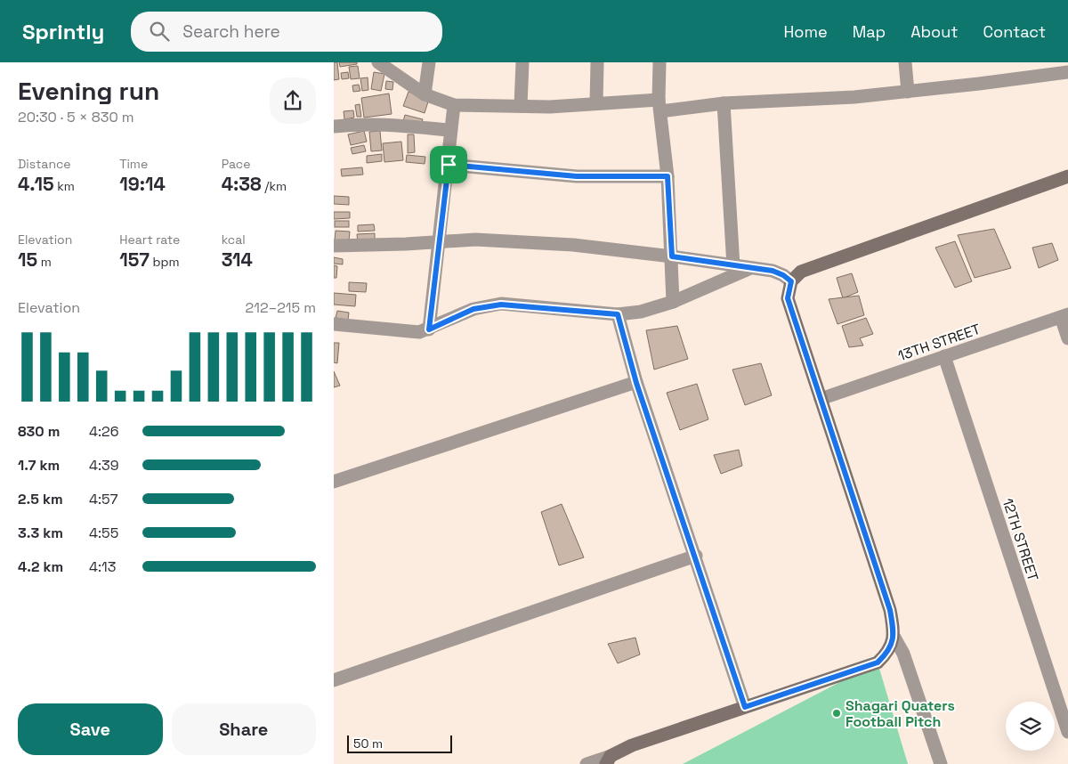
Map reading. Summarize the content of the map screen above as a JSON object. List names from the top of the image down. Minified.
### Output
{"streets":{"street":["13TH STREET","12TH STREET"]},"crossings":[["13TH STREET","12TH STREET"]],"places":["Shagari Quaters Football Pitch"],"scale_bar":"50 m","page":{"header":"Sprintly","search":"Search here","nav":["Home","Map","About","Contact"],"heading":["Evening run","20:30 · 5 × 830 m"],"stats":[["Distance","4.15 km"],["Time","19:14"],["Pace","4:38 /km"],["Elevation","15 m"],["Heart rate","157 bpm"],["kcal","314"]],"chart":["Elevation","212–215 m"],"list":[{"name":"830 m","note":"4:26"},{"name":"1.7 km","note":"4:39"},{"name":"2.5 km","note":"4:57"},{"name":"3.3 km","note":"4:55"},{"name":"4.2 km","note":"4:13"}],"buttons":["Save","Share"],"scale":"50 m"}}
